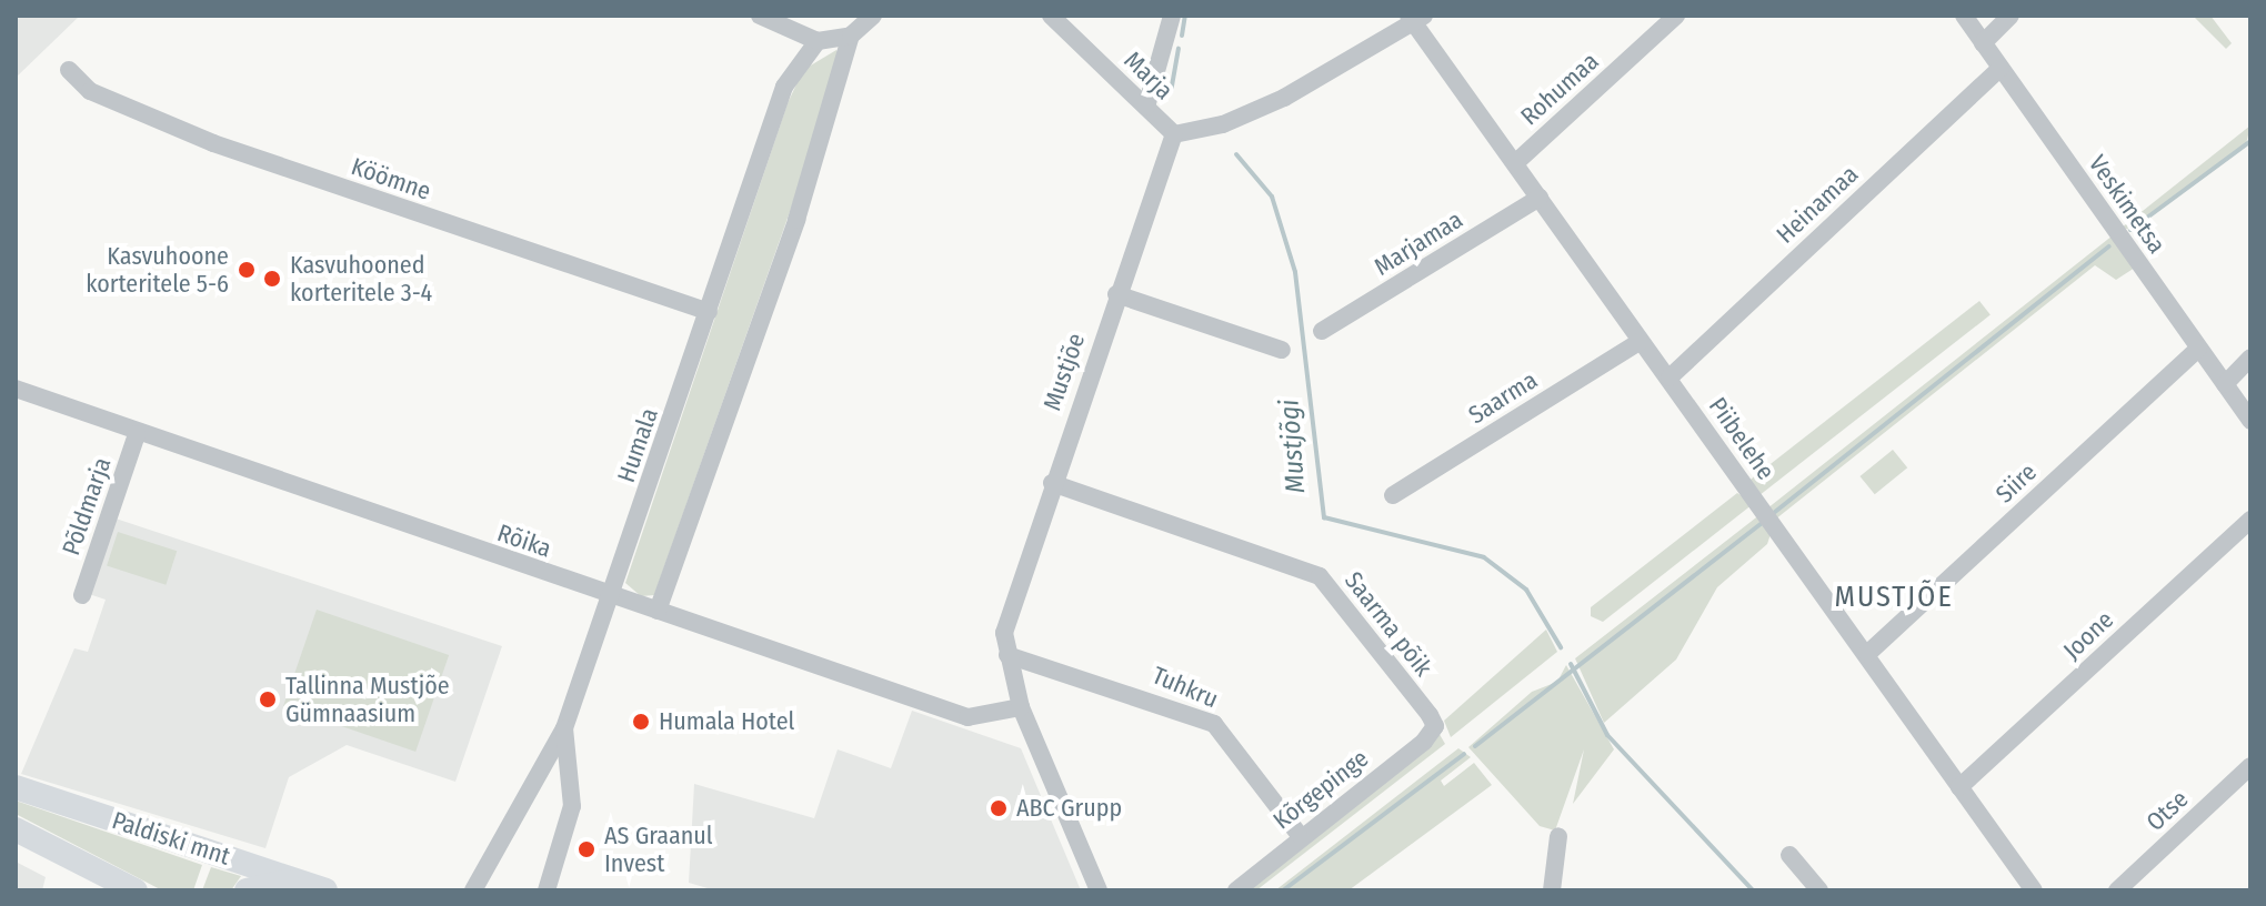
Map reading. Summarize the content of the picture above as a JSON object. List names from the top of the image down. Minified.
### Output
{"streets":{"main road":["Paldiski mnt"],"street":["Marja","Rohumaa","Köömne","Heinamaa","Veskimetsa","Marjamaa","Mustjõe","Saarma","Piibelehe","Humala","Siire","Põldmarja","Rõika","Saarma põik","Joone","Tuhkru","Kõrgepinge","Otse"]},"crossings":[["Marja","Mustjõe"],["Rohumaa","Piibelehe"],["Köömne","Humala"],["Heinamaa","Veskimetsa"],["Heinamaa","Piibelehe"],["Veskimetsa","Siire"],["Marjamaa","Piibelehe"],["Mustjõe","Rõika"],["Mustjõe","Saarma põik"],["Mustjõe","Tuhkru"],["Saarma","Piibelehe"],["Piibelehe","Siire"],["Piibelehe","Joone"],["Humala","Rõika"],["Põldmarja","Rõika"],["Saarma põik","Kõrgepinge"],["Tuhkru","Kõrgepinge"]],"districts":["MUSTJÕE"],"water":["Mustjõgi"],"places":["Kasvuhoone korteritele 5-6","Kasvuhooned korteritele 3-4","Tallinna Mustjõe Gümnaasium","Humala Hotel","ABC Grupp","AS Graanul Invest"]}
